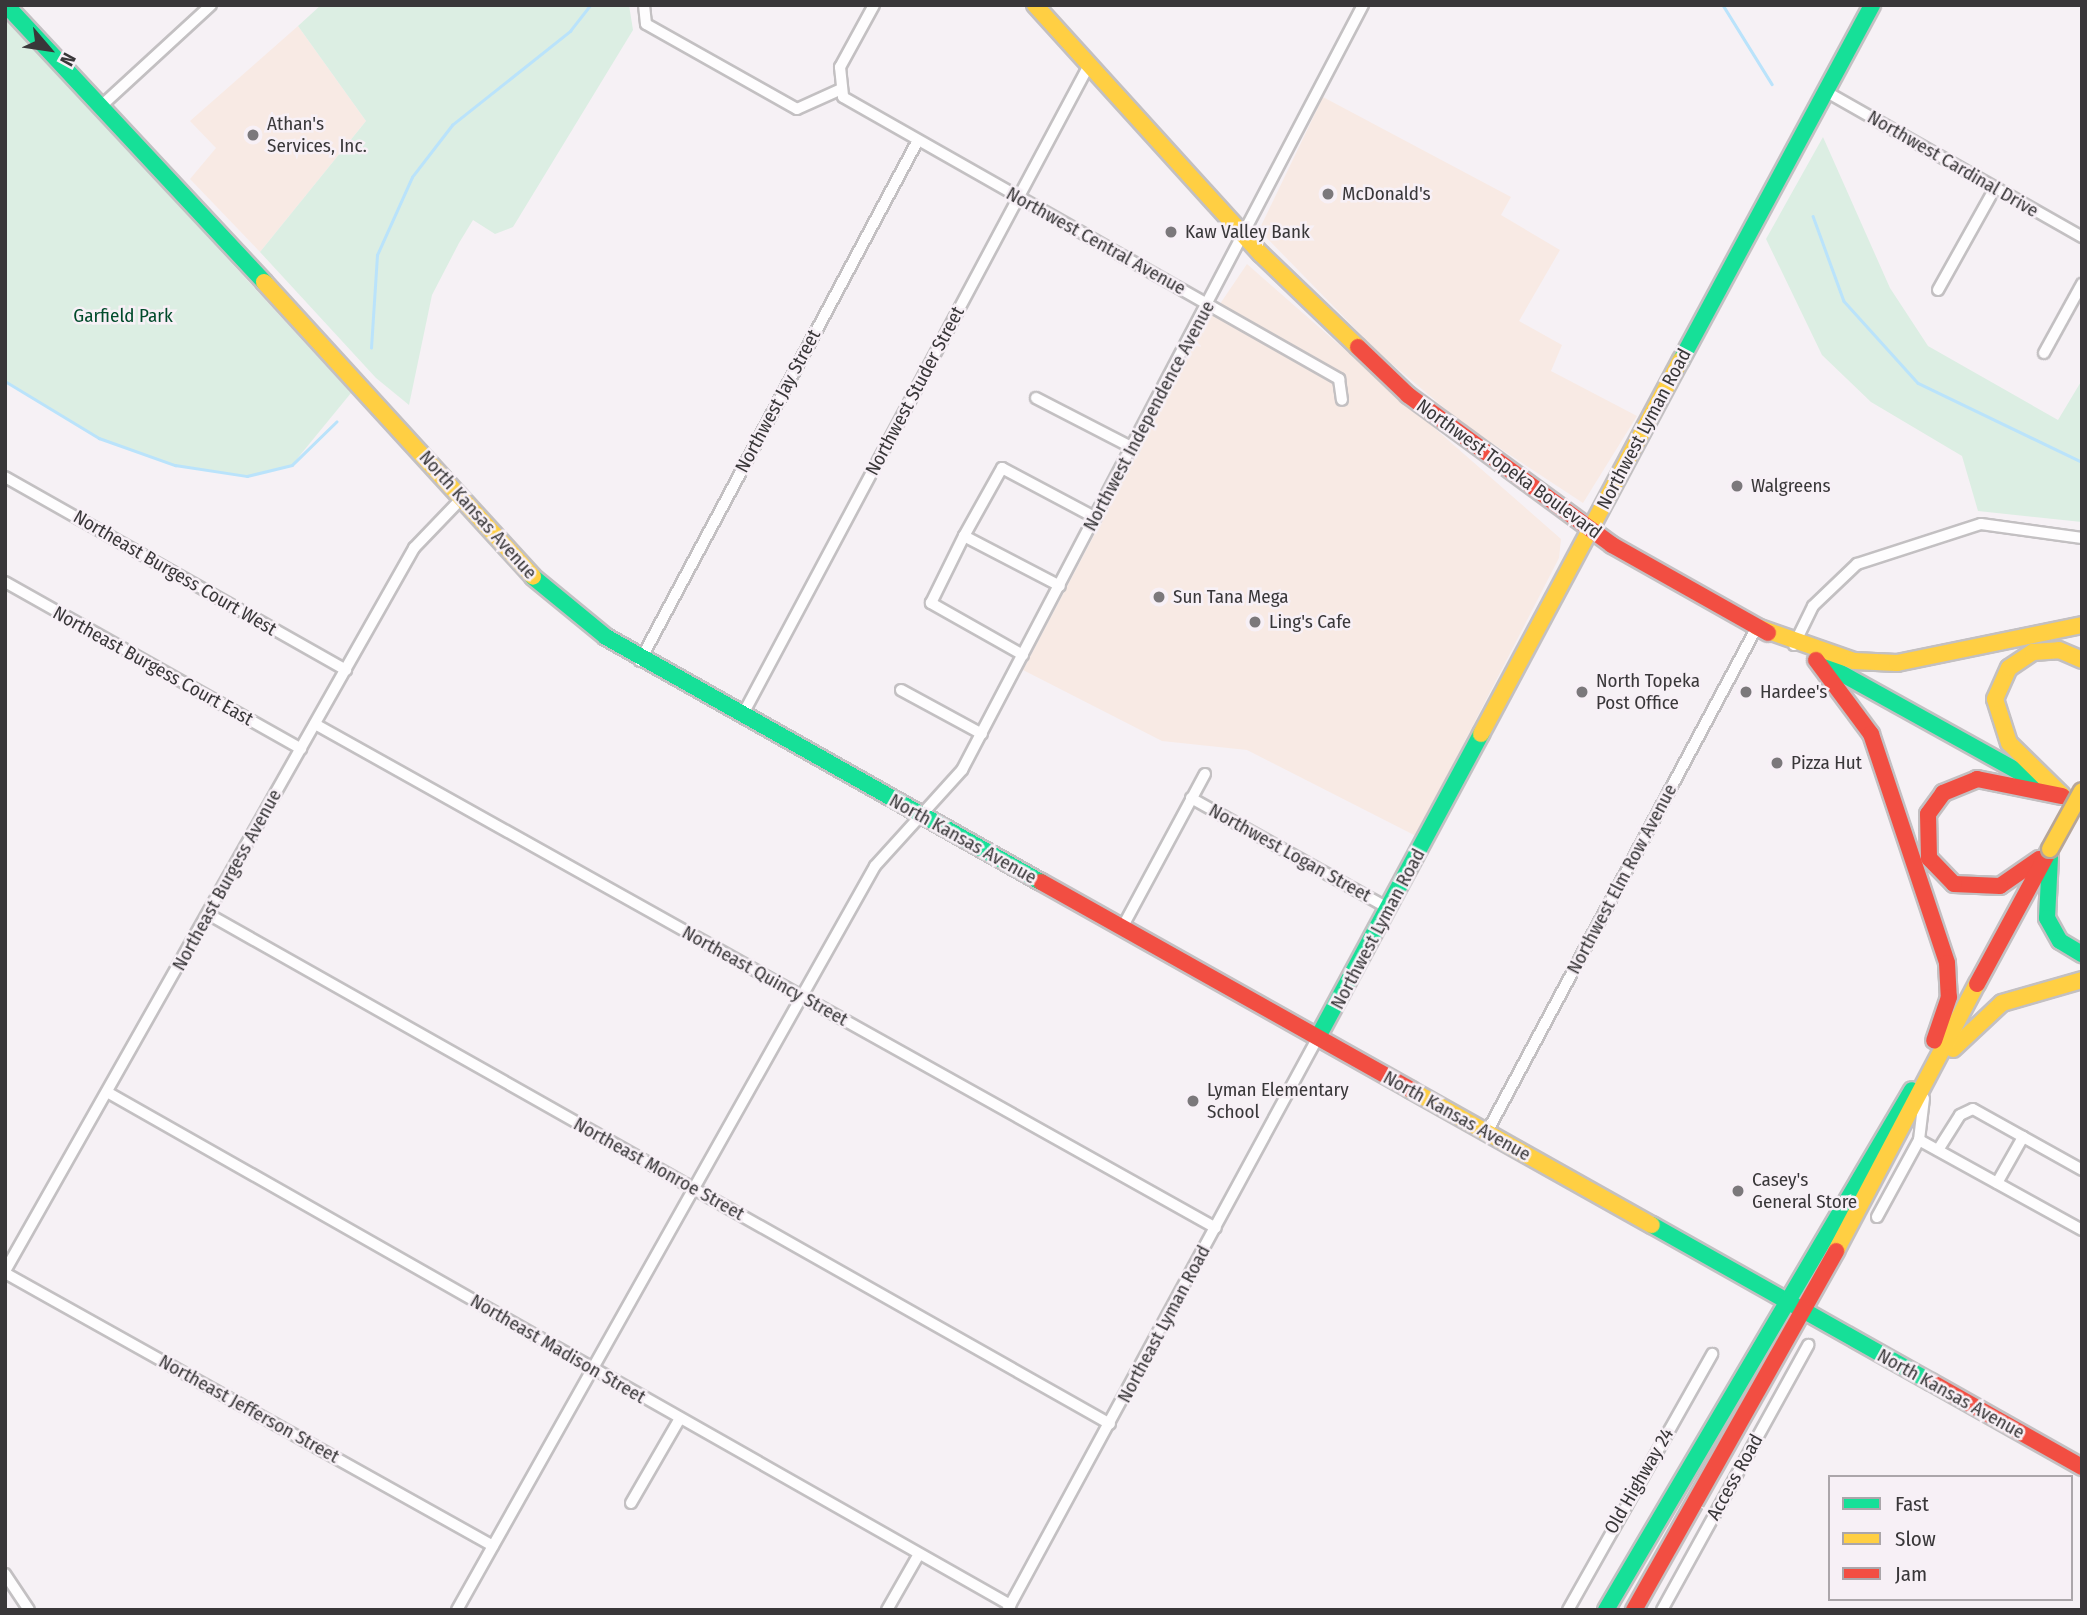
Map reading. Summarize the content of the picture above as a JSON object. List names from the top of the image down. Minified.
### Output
{"streets":{"main road":["Northwest Lyman Road","Northwest Topeka Boulevard","North Kansas Avenue"],"street":["Northwest Cardinal Drive","Northwest Central Avenue","Northwest Studer Street","Northwest Jay Street","Northwest Independence Avenue","Northeast Burgess Court West","Northeast Burgess Court East","Northwest Logan Street","Northwest Elm Row Avenue","Northeast Burgess Avenue","Northeast Quincy Street","Northeast Monroe Street","Northeast Lyman Road","Northeast Madison Street","Northeast Jefferson Street","Access Road","Old Highway 24"]},"crossings":[["Northwest Cardinal Drive","Northwest Lyman Road"],["Northwest Central Avenue","Northwest Studer Street"],["Northwest Central Avenue","Northwest Jay Street"],["Northwest Central Avenue","Northwest Independence Avenue"],["Northwest Studer Street","Northwest Topeka Boulevard"],["Northwest Studer Street","North Kansas Avenue"],["Northwest Jay Street","North Kansas Avenue"],["Northwest Independence Avenue","Northwest Topeka Boulevard"],["Northwest Independence Avenue","North Kansas Avenue"],["Northwest Independence Avenue","Northeast Quincy Street"],["Northwest Independence Avenue","Northeast Monroe Street"],["Northwest Independence Avenue","Northeast Madison Street"],["Northwest Independence Avenue","Northeast Jefferson Street"],["Northwest Lyman Road","Northwest Topeka Boulevard"],["Northwest Lyman Road","North Kansas Avenue"],["Northwest Lyman Road","Northwest Logan Street"],["Northwest Lyman Road","Northeast Lyman Road"],["Northwest Topeka Boulevard","Northwest Elm Row Avenue"],["North Kansas Avenue","Northwest Elm Row Avenue"],["North Kansas Avenue","Northeast Burgess Avenue"],["North Kansas Avenue","Northeast Lyman Road"],["Northeast Burgess Court West","Northeast Burgess Avenue"],["Northeast Burgess Court East","Northeast Burgess Avenue"],["Northeast Burgess Avenue","Northeast Quincy Street"],["Northeast Burgess Avenue","Northeast Monroe Street"],["Northeast Burgess Avenue","Northeast Madison Street"],["Northeast Burgess Avenue","Northeast Jefferson Street"],["Northeast Quincy Street","Northeast Lyman Road"],["Northeast Monroe Street","Northeast Lyman Road"],["Northeast Lyman Road","Northeast Madison Street"]],"parks":["Garfield Park"],"places":["Athan's Services, Inc.","McDonald's","Kaw Valley Bank","Walgreens","Sun Tana Mega","Ling's Cafe","North Topeka Post Office","Hardee's","Pizza Hut","Lyman Elementary School","Casey's General Store"],"legend":["Fast","Slow","Jam"],"north":"bottom right"}
